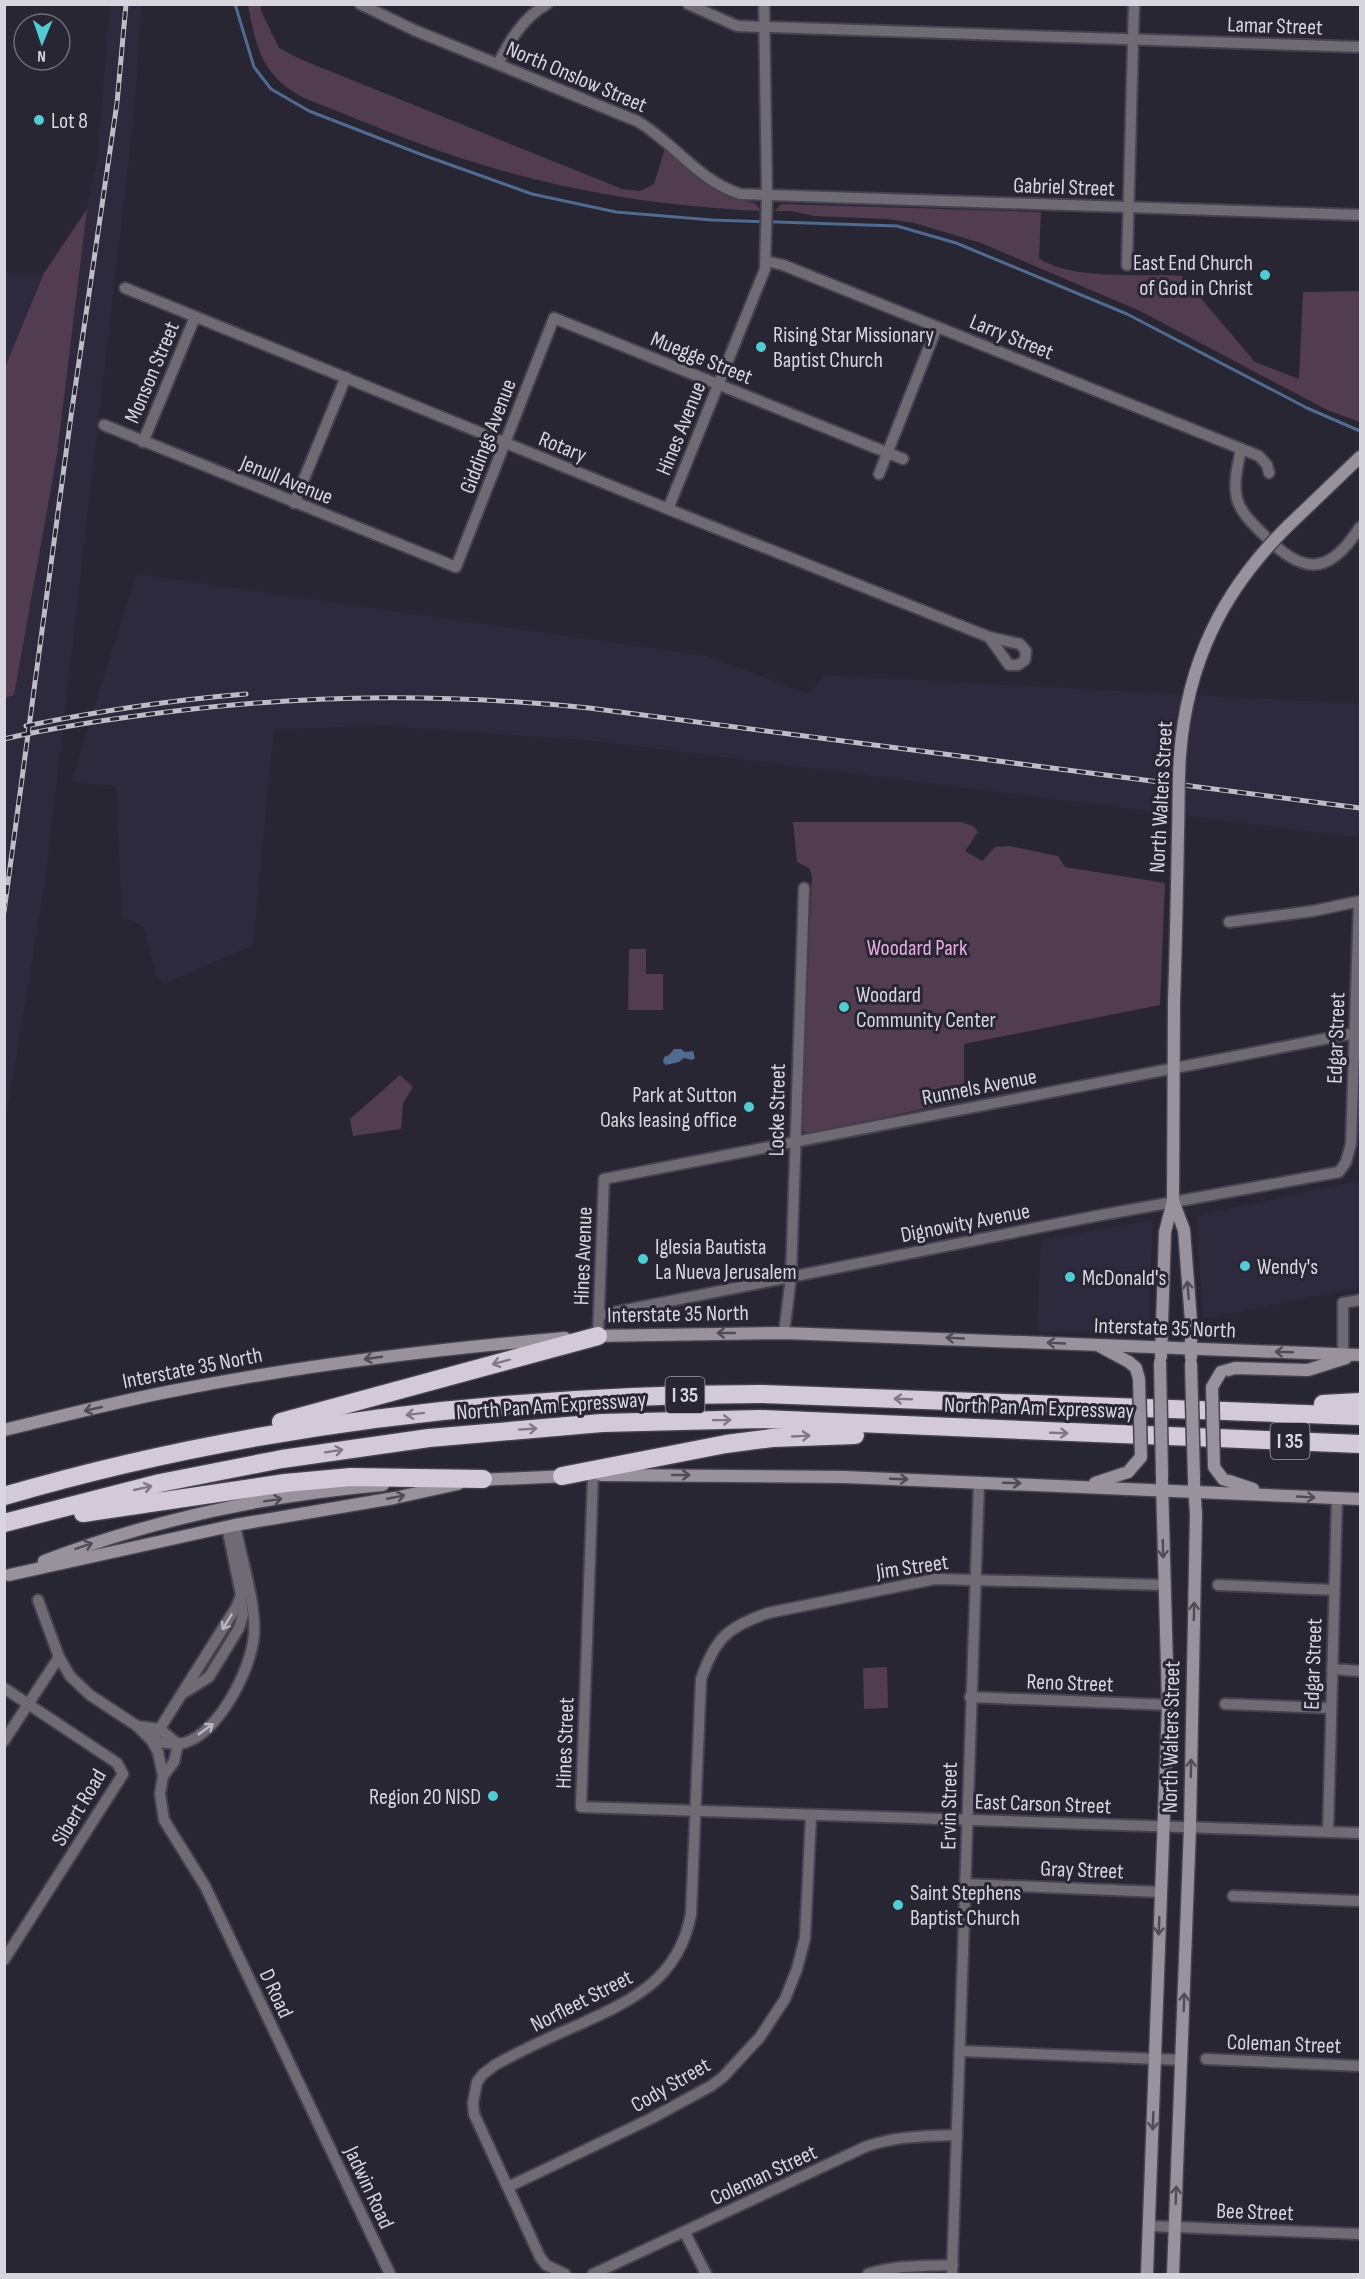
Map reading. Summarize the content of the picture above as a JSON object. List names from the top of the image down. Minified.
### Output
{"streets":{"highway":["I 35","North Pan Am Expressway"],"main road":["North Walters Street","Interstate 35 North"],"street":["Lamar Street","North Onslow Street","Gabriel Street","Larry Street","Muegge Street","Monson Street","Hines Avenue","Giddings Avenue","Rotary","Jenull Avenue","Edgar Street","Runnels Avenue","Locke Street","Dignowity Avenue","Jim Street","Reno Street","Hines Street","East Carson Street","Ervin Street","Sibert Road","Gray Street","D Road","Norfleet Street","Coleman Street","Cody Street","Jadwin Road","Bee Street"]},"crossings":[["North Onslow Street","Gabriel Street"],["Larry Street","Hines Avenue"],["Muegge Street","Hines Avenue"],["Muegge Street","Giddings Avenue"],["Monson Street","Rotary"],["Monson Street","Jenull Avenue"],["Hines Avenue","Rotary"],["Hines Avenue","Runnels Avenue"],["Hines Avenue","Dignowity Avenue"],["Hines Avenue","Interstate 35 North"],["Giddings Avenue","Rotary"],["Giddings Avenue","Jenull Avenue"],["North Walters Street","Runnels Avenue"],["North Walters Street","Dignowity Avenue"],["North Walters Street","Interstate 35 North"],["North Walters Street","Jim Street"],["North Walters Street","Reno Street"],["North Walters Street","East Carson Street"],["North Walters Street","Gray Street"],["North Walters Street","Bee Street"],["Edgar Street","Runnels Avenue"],["Edgar Street","Dignowity Avenue"],["Edgar Street","East Carson Street"],["Runnels Avenue","Locke Street"],["Locke Street","Dignowity Avenue"],["Locke Street","Interstate 35 North"],["Jim Street","Ervin Street"],["Jim Street","Norfleet Street"],["Reno Street","Ervin Street"],["Hines Street","East Carson Street"],["East Carson Street","Ervin Street"],["East Carson Street","Norfleet Street"],["East Carson Street","Cody Street"],["Ervin Street","Gray Street"],["Ervin Street","Coleman Street"],["D Road","Jadwin Road"],["Norfleet Street","Cody Street"]],"one_way":["Interstate 35 North"],"parks":["Woodard Park"],"places":["Lot 8","East End Church of God in Christ","Rising Star Missionary Baptist Church","Woodard Community Center","Park at Sutton Oaks leasing office","Iglesia Bautista La Nueva Jerusalem","Wendy's","McDonald's","Region 20 NISD","Saint Stephens Baptist Church"],"north":"bottom"}
